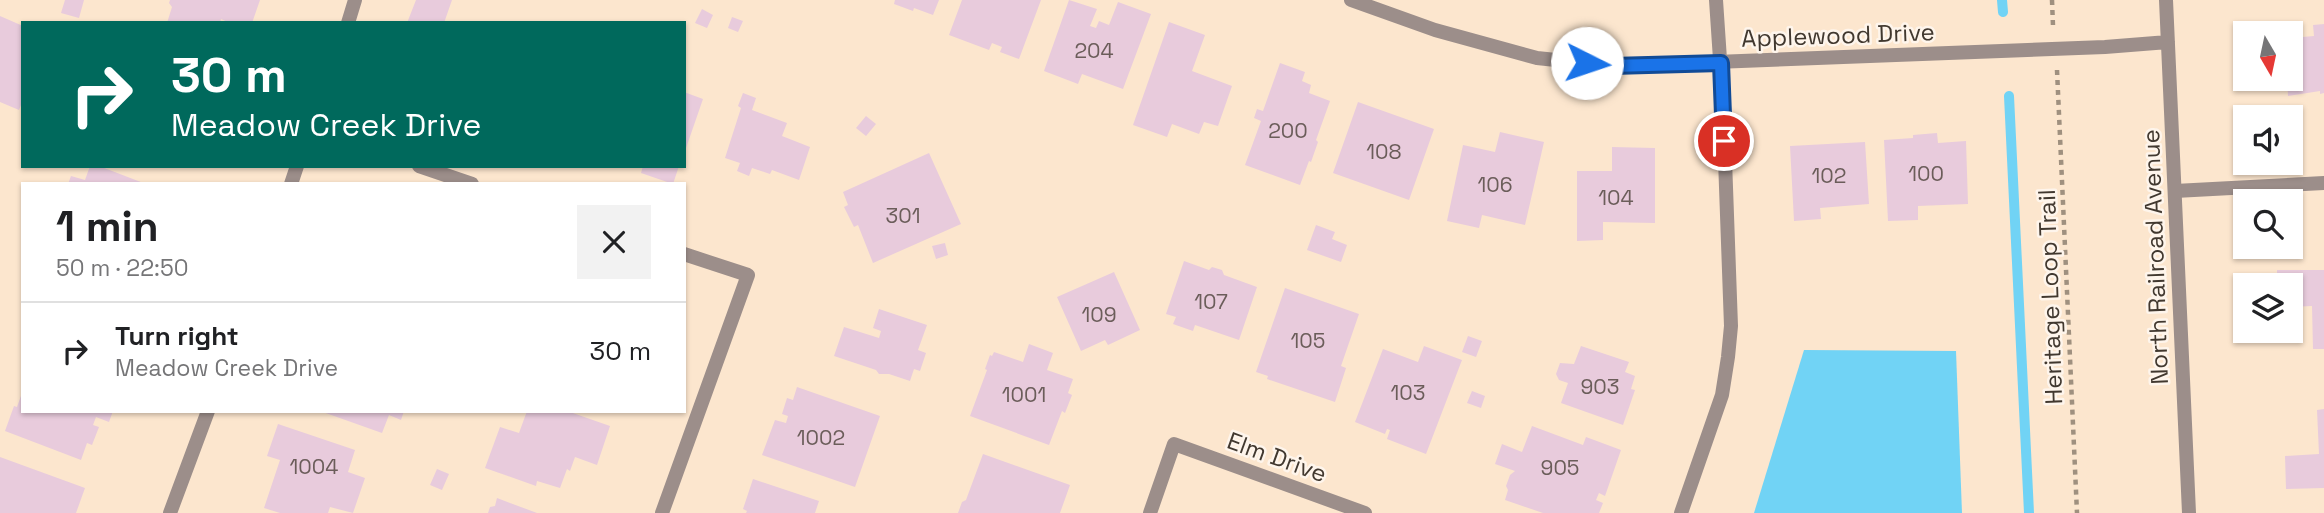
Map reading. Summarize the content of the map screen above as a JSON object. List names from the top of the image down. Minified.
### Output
{"streets":{"street":["Applewood Drive","North Railroad Avenue","Elm Drive"],"path":["Heritage Loop Trail"]},"crossings":[["Applewood Drive","North Railroad Avenue"]],"house_numbers":["204","200","108","100","102","106","104","301","107","109","105","903","103","1001","1002","1004","905"],"north":"bottom","page":{"turn":["30 m","Meadow Creek Drive"],"heading":["1 min","50 m · 22:50"],"list":[{"name":"Turn right","note":"Meadow Creek Drive","value":"30 m"}]}}
